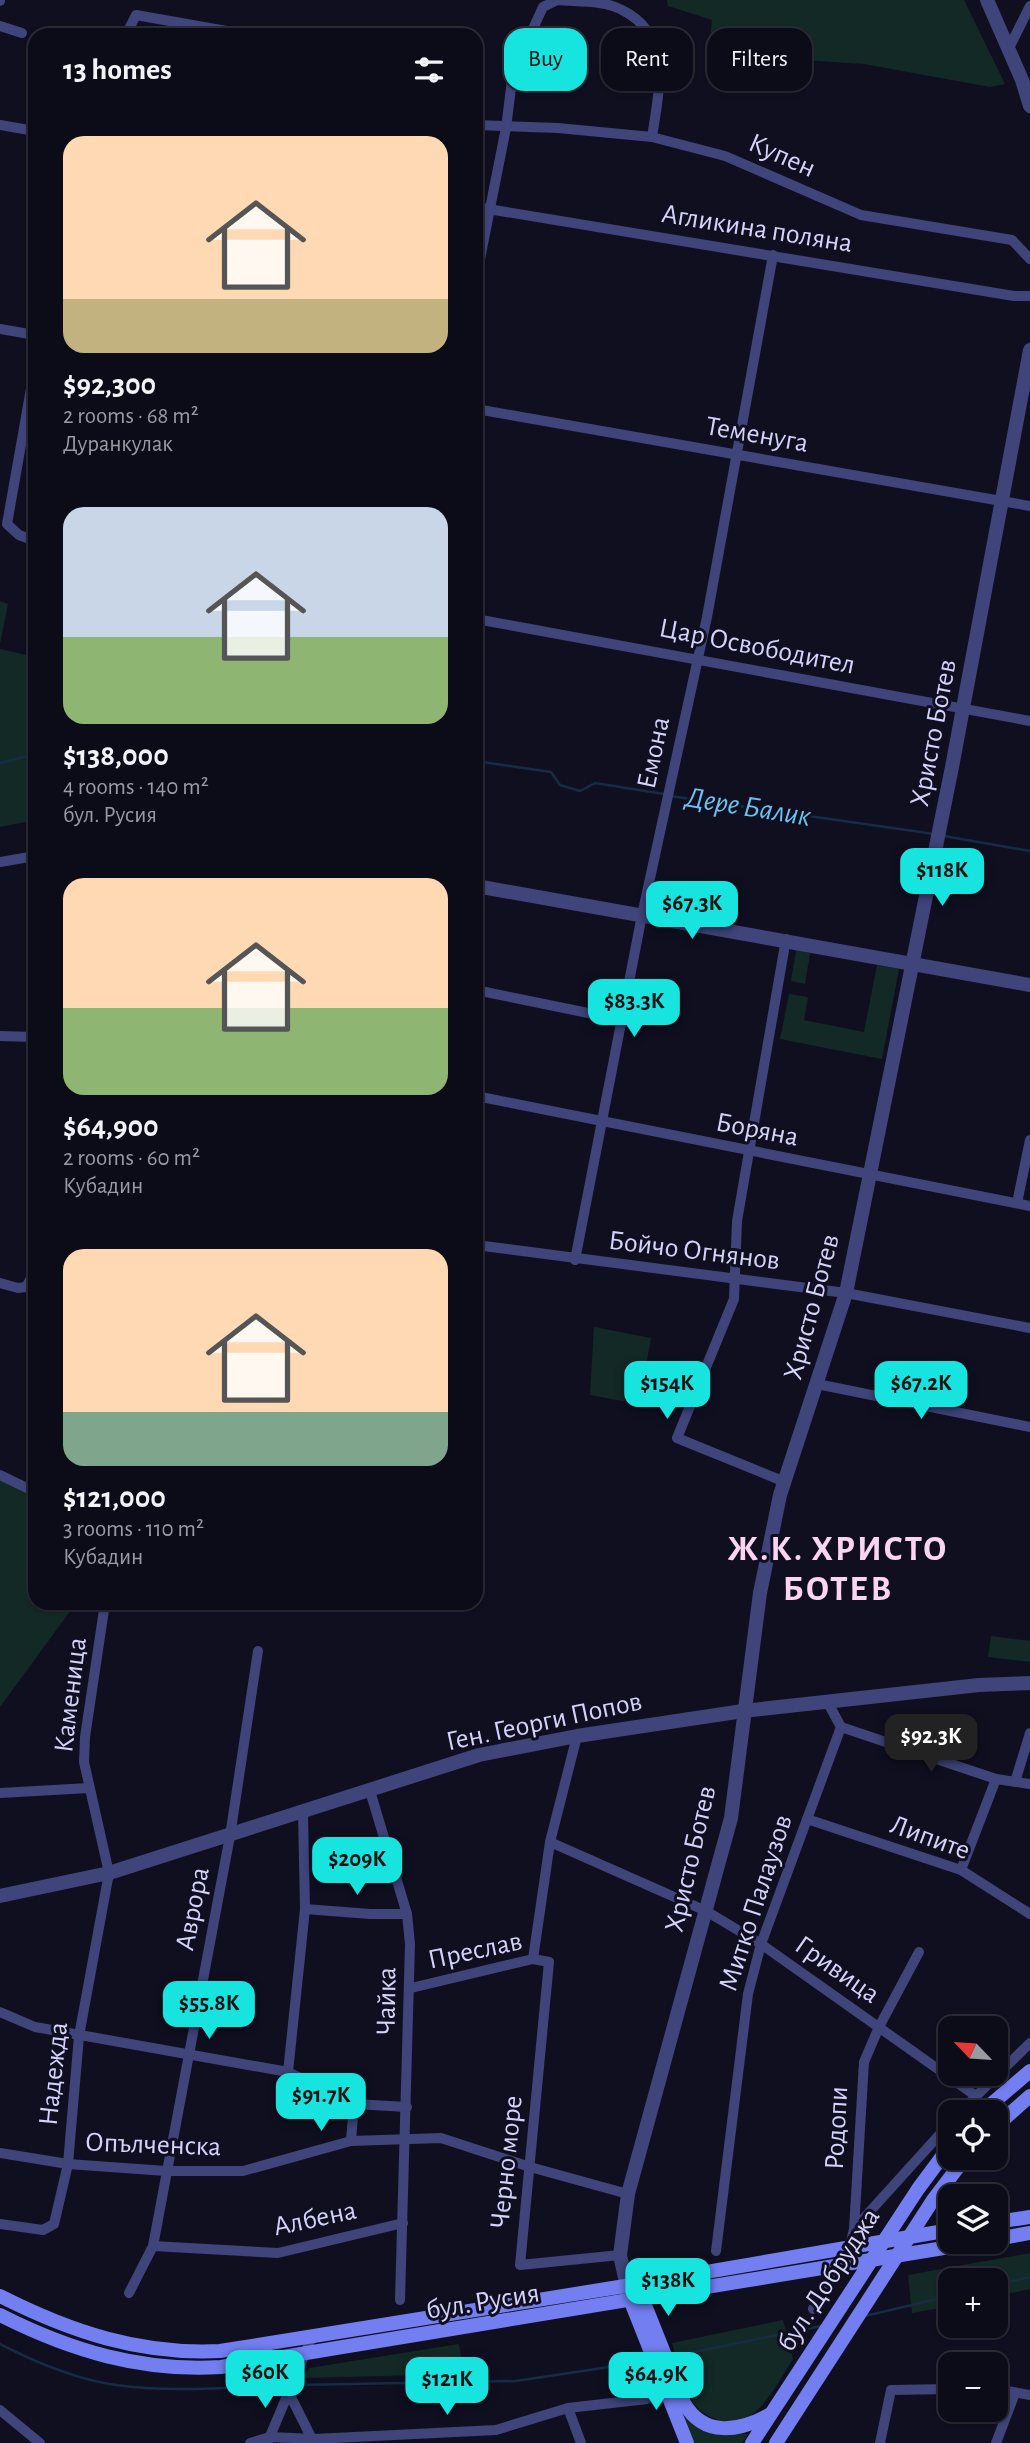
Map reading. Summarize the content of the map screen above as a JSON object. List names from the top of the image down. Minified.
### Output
{"streets":{"main road":["бул. Добруджа","бул. Русия"],"street":["Купен","Агликина поляна","Теменуга","Цар Освободител","Христо Ботев","Емона","Боряна","Бойчо Огнянов","Каменица","Ген. Георги Попов","Липите","Митко Палаузов","Аврора","Преслав","Гривица","Чайка","Надежда","Родопи","Опълченска","Черно море","Албена"]},"crossings":[["Агликина поляна","Емона"],["Теменуга","Христо Ботев"],["Теменуга","Емона"],["Цар Освободител","Христо Ботев"],["Цар Освободител","Емона"],["Христо Ботев","Боряна"],["Христо Ботев","Бойчо Огнянов"],["Христо Ботев","Ген. Георги Попов"],["Христо Ботев","Гривица"],["Христо Ботев","Опълченска"],["Христо Ботев","Черно море"],["Емона","Боряна"],["Емона","Бойчо Огнянов"],["Каменица","Ген. Георги Попов"],["Каменица","Надежда"],["Ген. Георги Попов","Аврора"],["Ген. Георги Попов","Чайка"],["Ген. Георги Попов","Надежда"],["Липите","Митко Палаузов"],["Митко Палаузов","Гривица"],["Аврора","Опълченска"],["Аврора","Албена"],["Преслав","Чайка"],["Преслав","Черно море"],["Гривица","Родопи"],["Чайка","Опълченска"],["Чайка","Албена"],["Надежда","Опълченска"],["Родопи","бул. Русия"],["Опълченска","Черно море"]],"districts":["Ж.К. ХРИСТО БОТЕВ"],"water":["Дере Балик"],"north":"top left","page":{"chip":["Buy","Rent","Filters"],"heading":"13 homes","list":[{"name":"$92,300","note":"2 rooms · 68 m² · Дуранкулак"},{"name":"$138,000","note":"4 rooms · 140 m² · бул. Русия"},{"name":"$64,900","note":"2 rooms · 60 m² · Кубадин"},{"name":"$121,000","note":"3 rooms · 110 m² · Кубадин"}],"price":["$118K","$67.3K","$83.3K","$154K","$67.2K","$92.3K","$209K","$55.8K","$91.7K","$138K","$60K","$64.9K","$121K"],"map_buttons":["+","−"]}}
